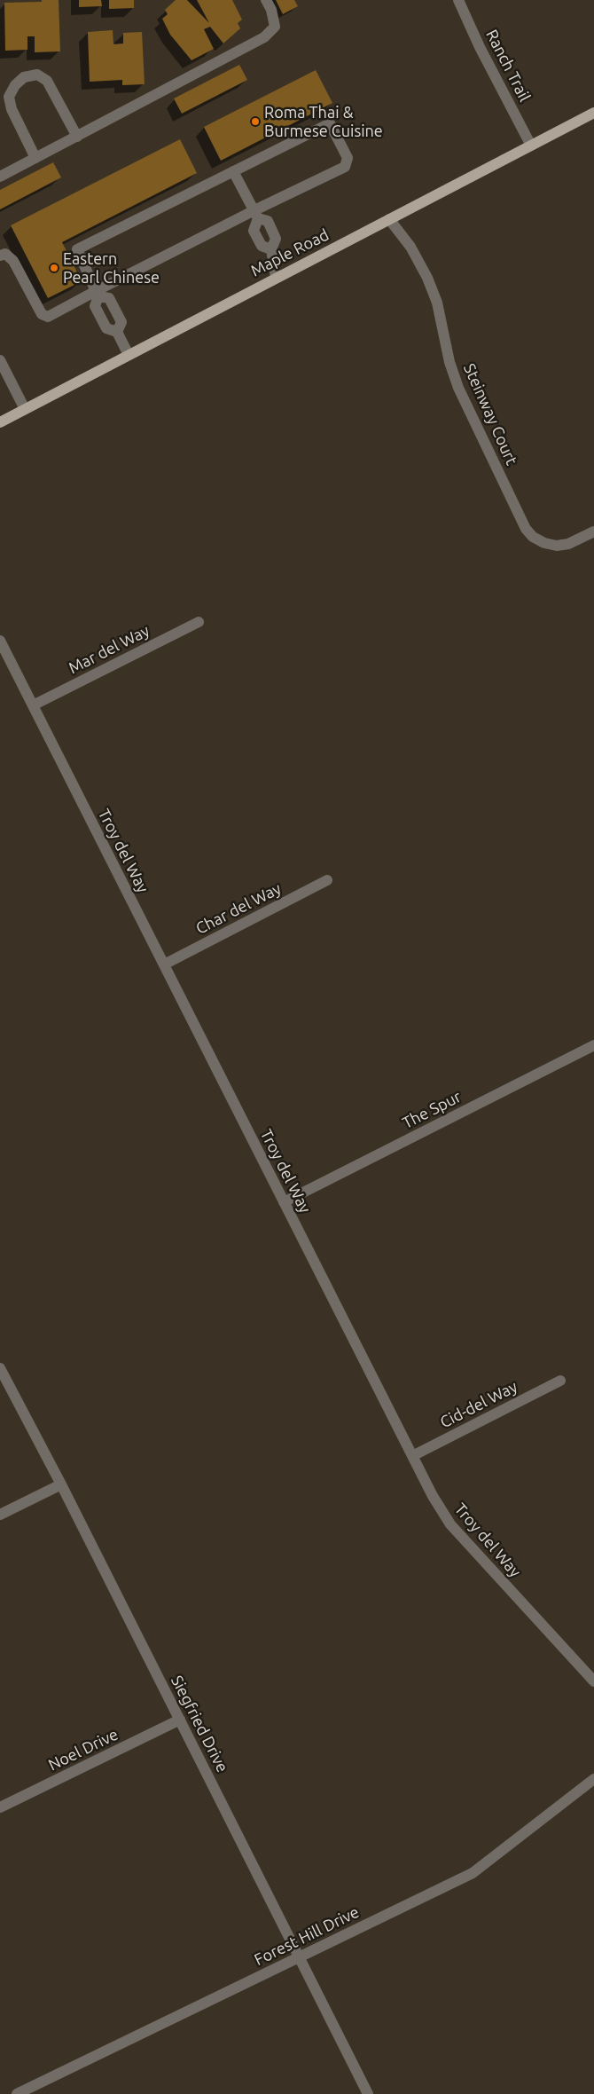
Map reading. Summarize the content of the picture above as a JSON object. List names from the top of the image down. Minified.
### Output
{"streets":{"main road":["Maple Road"],"street":["Ranch Trail","Steinway Court","Mar del Way","Troy del Way","Char del Way","The Spur","Cid-del Way","Siegfried Drive","Noel Drive","Forest Hill Drive"]},"crossings":[["Ranch Trail","Maple Road"],["Maple Road","Steinway Court"],["Mar del Way","Troy del Way"],["Troy del Way","Char del Way"],["Troy del Way","The Spur"],["Troy del Way","Cid-del Way"],["Siegfried Drive","Noel Drive"],["Siegfried Drive","Forest Hill Drive"]],"places":["Roma Thai & Burmese Cuisine","Eastern Pearl Chinese"]}
